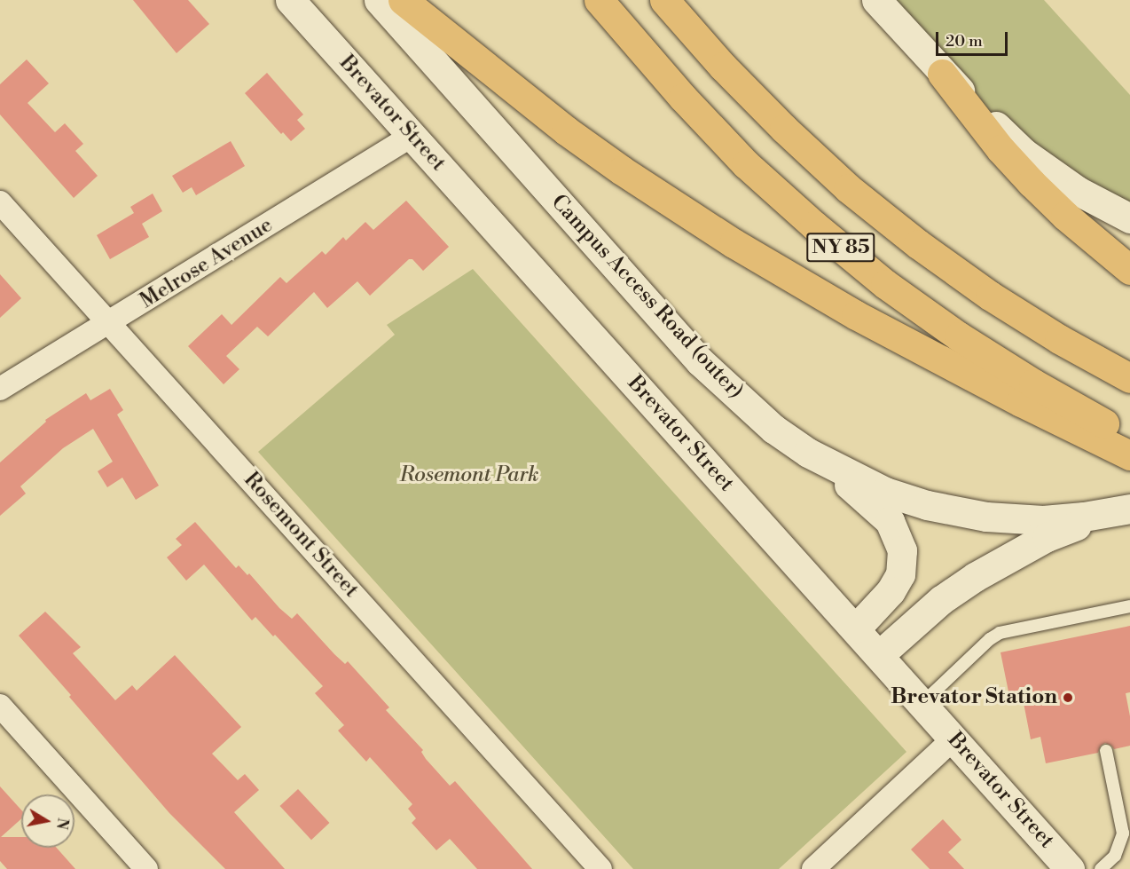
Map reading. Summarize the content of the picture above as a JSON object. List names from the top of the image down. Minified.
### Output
{"streets":{"highway":["NY 85"],"street":["Brevator Street","Melrose Avenue","Campus Access Road (outer)","Rosemont Street"]},"crossings":[["Brevator Street","Melrose Avenue"],["Melrose Avenue","Rosemont Street"]],"parks":["Rosemont Park"],"places":["Brevator Station"],"scale_bar":"20 m","north":"right"}
